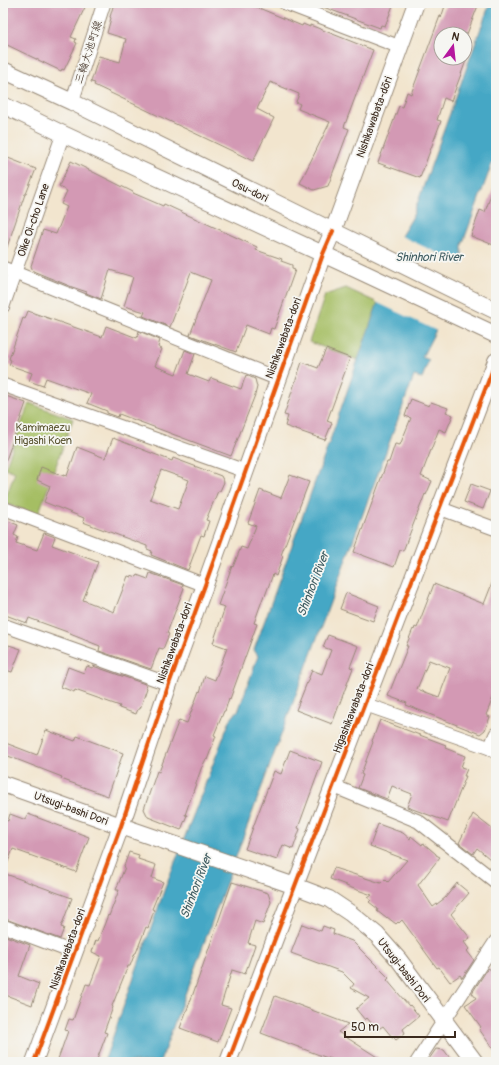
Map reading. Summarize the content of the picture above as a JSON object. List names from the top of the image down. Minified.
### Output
{"streets":{"street":["三輪大池町線","Nishikawabata-dōri","Osu-dori","Oike Oi-cho Lane","Nishikawabata-dori","Higashikawabata-dori","Utsugi-bashi Dori"]},"crossings":[["三輪大池町線","Osu-dori"],["Nishikawabata-dōri","Osu-dori"],["Nishikawabata-dōri","Nishikawabata-dori"],["Osu-dori","Nishikawabata-dori"],["Nishikawabata-dori","Utsugi-bashi Dori"],["Higashikawabata-dori","Utsugi-bashi Dori"]],"water":["Shinhori River"],"parks":["Kamimaezu Higashi Koen"],"scale_bar":"50 m","north":"top"}
